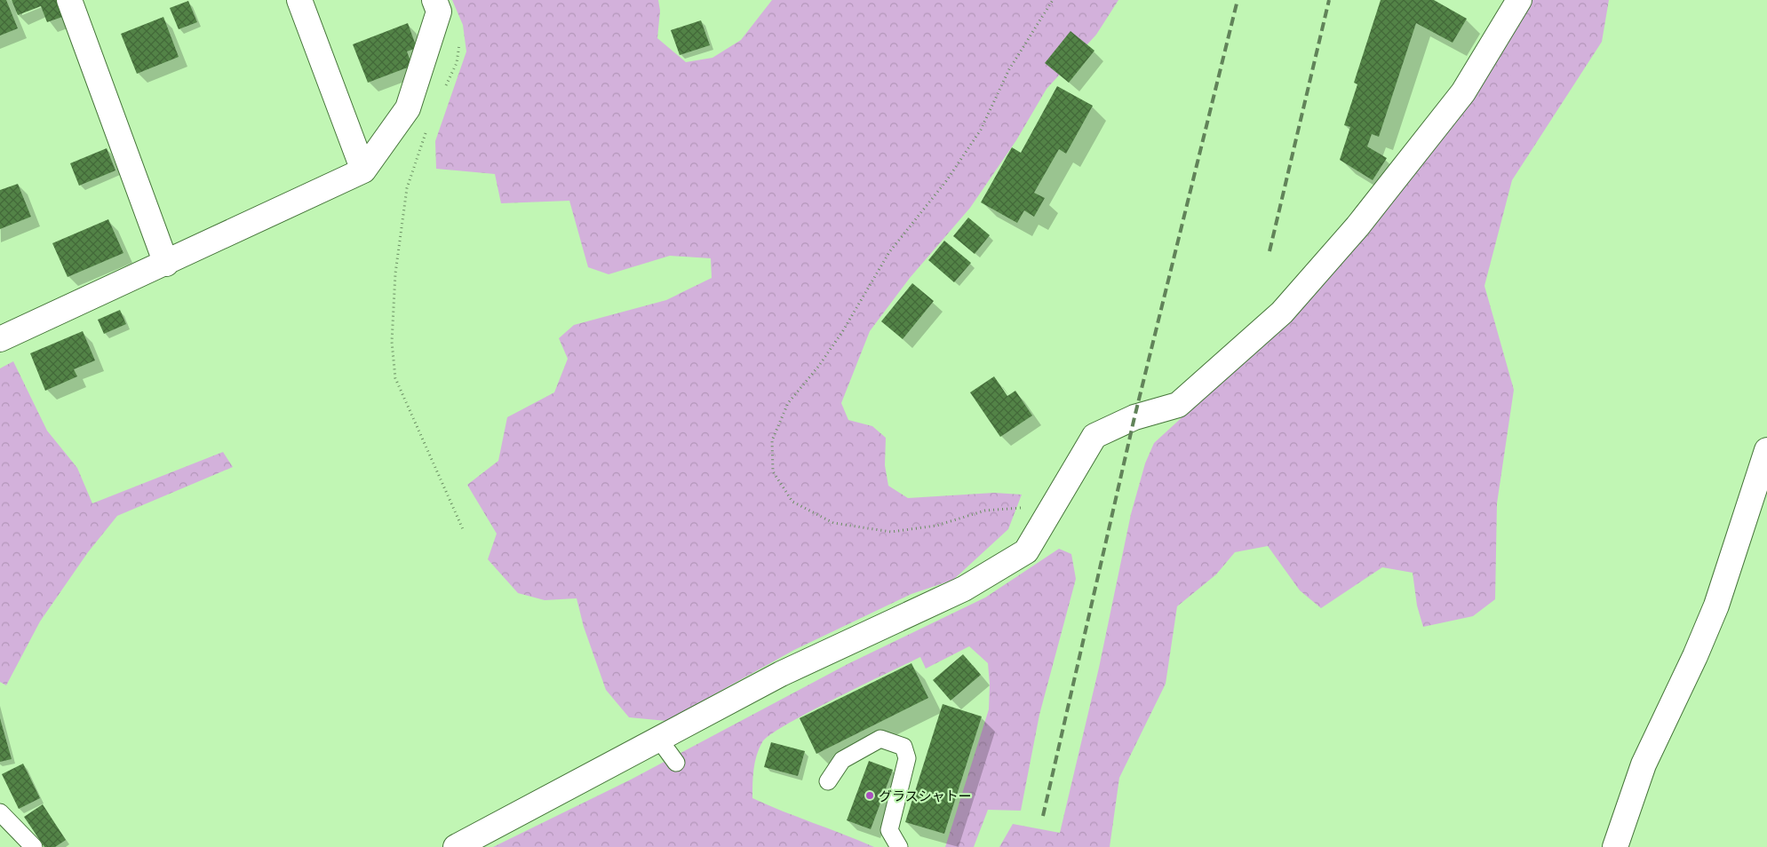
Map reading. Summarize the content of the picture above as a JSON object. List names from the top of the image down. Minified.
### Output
{"places":["グラスシャトー"]}
